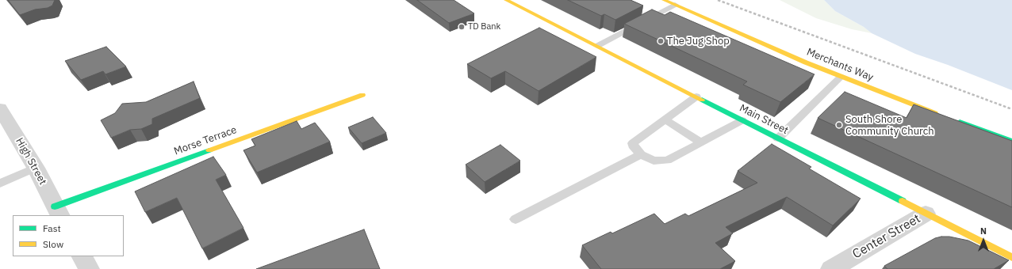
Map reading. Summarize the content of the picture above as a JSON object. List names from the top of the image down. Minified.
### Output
{"streets":{"street":["Merchants Way","Main Street","Morse Terrace","High Street","Center Street"]},"crossings":[["Main Street","Center Street"],["Morse Terrace","High Street"]],"places":["TD Bank","The Jug Shop","South Shore Community Church"],"legend":["Fast","Slow"],"north":"top"}
